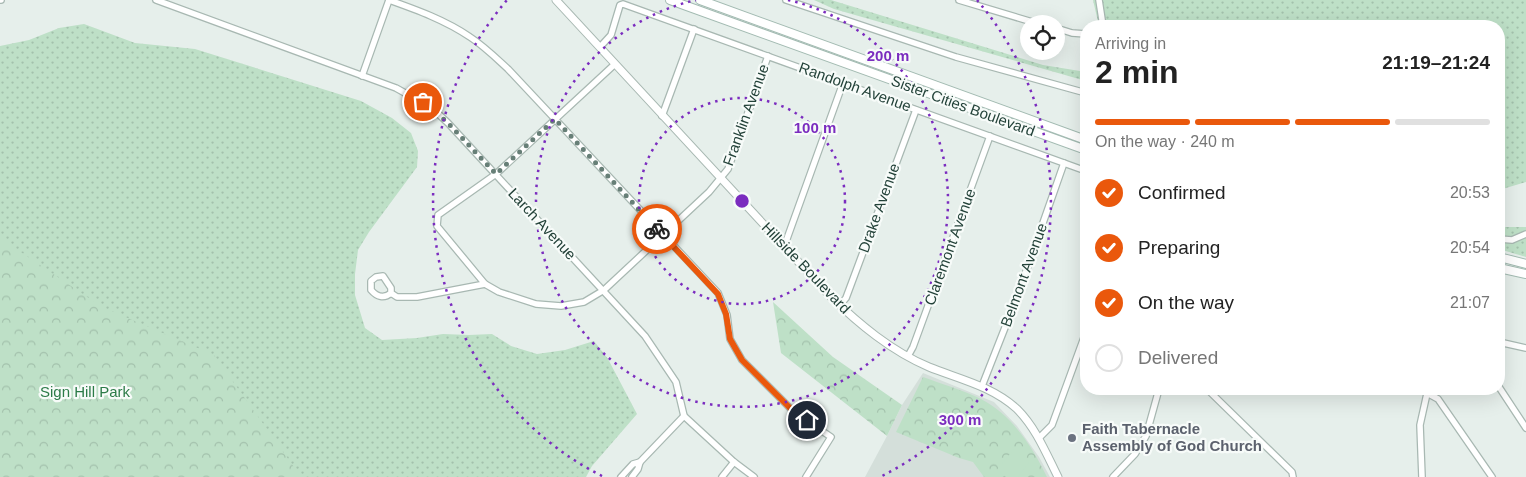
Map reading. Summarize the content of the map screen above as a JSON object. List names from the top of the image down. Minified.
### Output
{"streets":{"main road":["Sister Cities Boulevard"],"street":["Randolph Avenue","Franklin Avenue","Drake Avenue","Larch Avenue","Claremont Avenue","Hillside Boulevard","Belmont Avenue"]},"crossings":[["Randolph Avenue","Franklin Avenue"],["Randolph Avenue","Drake Avenue"],["Randolph Avenue","Claremont Avenue"],["Randolph Avenue","Hillside Boulevard"],["Randolph Avenue","Belmont Avenue"],["Franklin Avenue","Larch Avenue"],["Franklin Avenue","Hillside Boulevard"],["Drake Avenue","Hillside Boulevard"],["Claremont Avenue","Hillside Boulevard"],["Hillside Boulevard","Belmont Avenue"]],"parks":["Sign Hill Park"],"places":["Faith Tabernacle Assembly of God Church"],"page":{"heading":["2 min","Arriving in","21:19–21:24"],"bar":"On the way · 240 m","list":[["Confirmed","20:53"],["Preparing","20:54"],["On the way","21:07"],"Delivered"]},"rings":["200 m","100 m","300 m"]}
